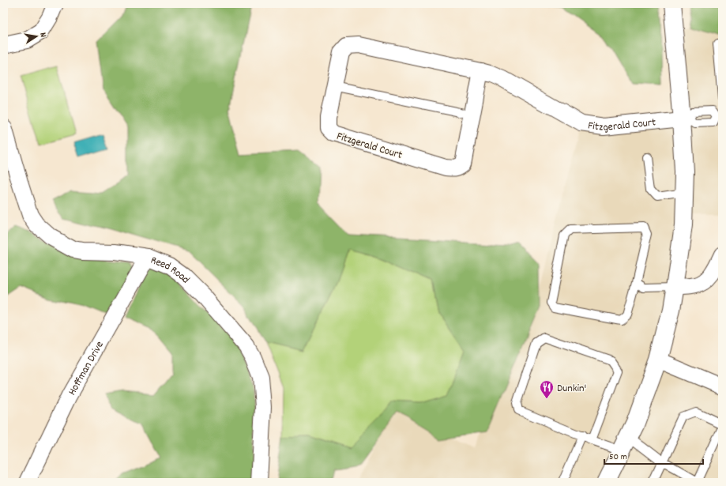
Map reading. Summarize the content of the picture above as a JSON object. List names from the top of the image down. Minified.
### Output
{"streets":{"street":["Fitzgerald Court","Reed Road","Hoffman Drive"]},"crossings":[["Reed Road","Hoffman Drive"]],"places":{"restaurant":["Dunkin'"]},"scale_bar":"50 m","north":"right"}
